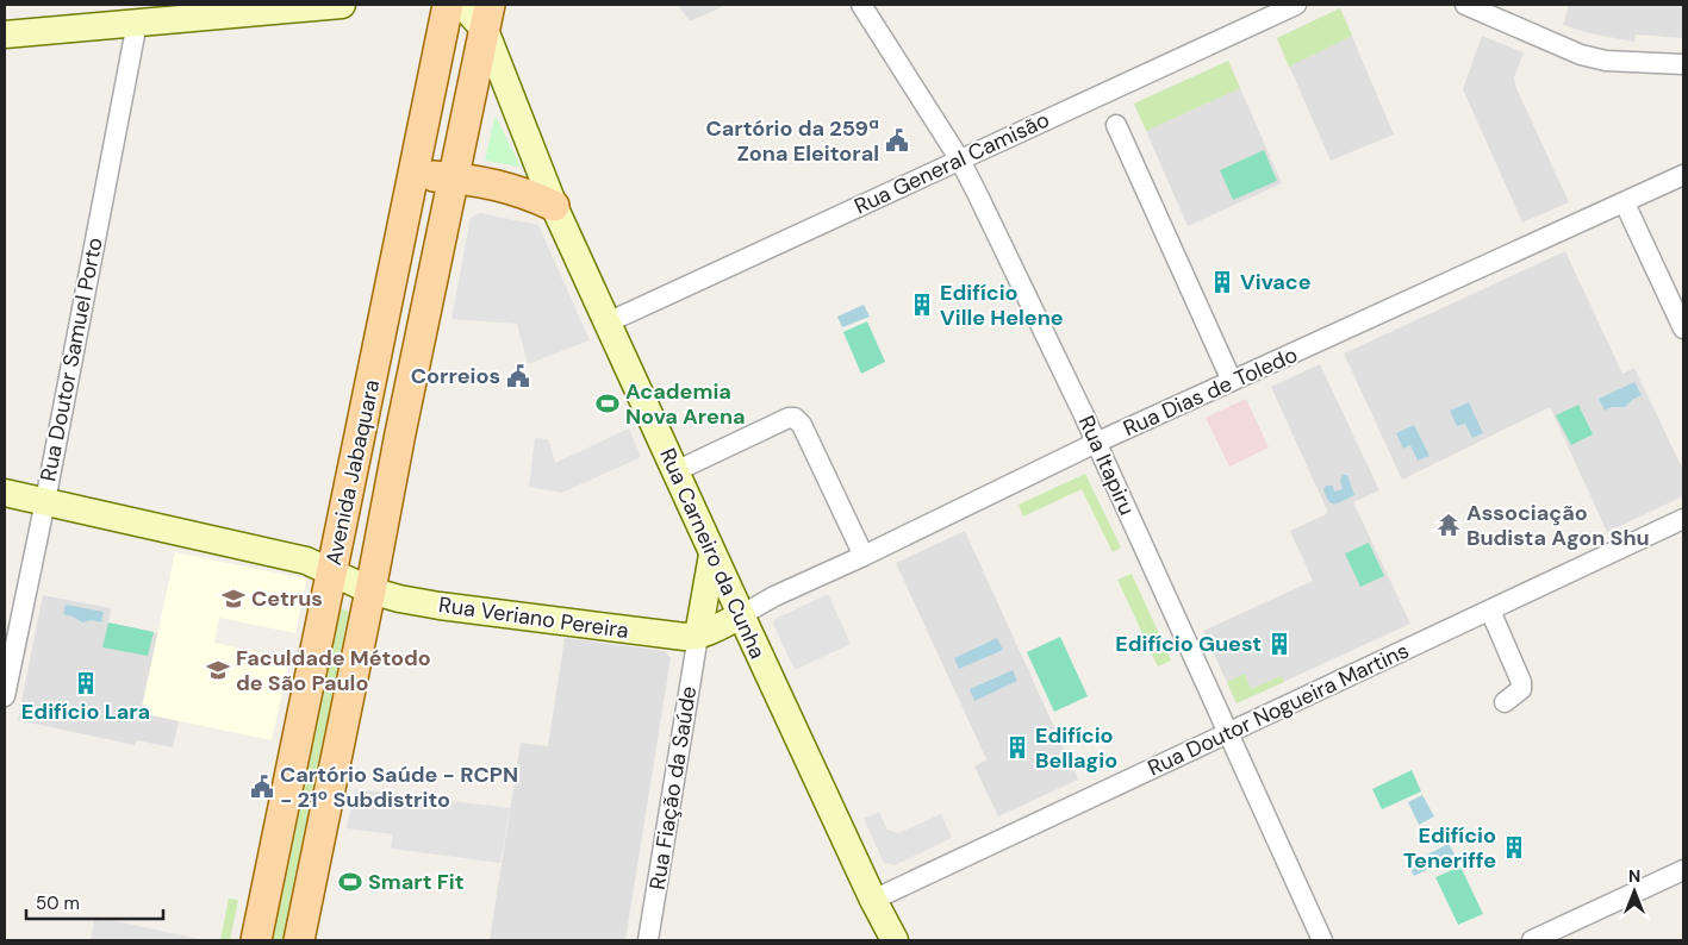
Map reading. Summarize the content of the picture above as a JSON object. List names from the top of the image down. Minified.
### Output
{"streets":{"main road":["Avenida Jabaquara"],"street":["Rua General Camisão","Rua Doutor Samuel Porto","Rua Dias de Toledo","Rua Itapiru","Rua Carneiro da Cunha","Rua Veriano Pereira","Rua Doutor Nogueira Martins","Rua Fiação da Saúde"]},"crossings":[["Rua General Camisão","Rua Itapiru"],["Rua General Camisão","Rua Carneiro da Cunha"],["Rua Doutor Samuel Porto","Rua Veriano Pereira"],["Rua Dias de Toledo","Rua Itapiru"],["Rua Dias de Toledo","Rua Carneiro da Cunha"],["Rua Dias de Toledo","Rua Veriano Pereira"],["Rua Itapiru","Rua Doutor Nogueira Martins"],["Avenida Jabaquara","Rua Carneiro da Cunha"],["Avenida Jabaquara","Rua Veriano Pereira"],["Rua Carneiro da Cunha","Rua Veriano Pereira"],["Rua Carneiro da Cunha","Rua Doutor Nogueira Martins"],["Rua Veriano Pereira","Rua Fiação da Saúde"]],"places":{"public building":["Cartório da 259ª Zona Eleitoral","Correios","Cartório Saúde - RCPN - 21º Subdistrito"],"building":["Vivace","Edifício Ville Helene","Edifício Guest","Edifício Lara","Edifício Bellagio","Edifício Teneriffe"],"sports":["Academia Nova Arena","Smart Fit"],"temple":["Associação Budista Agon Shu"],"school or university":["Cetrus","Faculdade Método de São Paulo"]},"scale_bar":"50 m","north":"top"}
